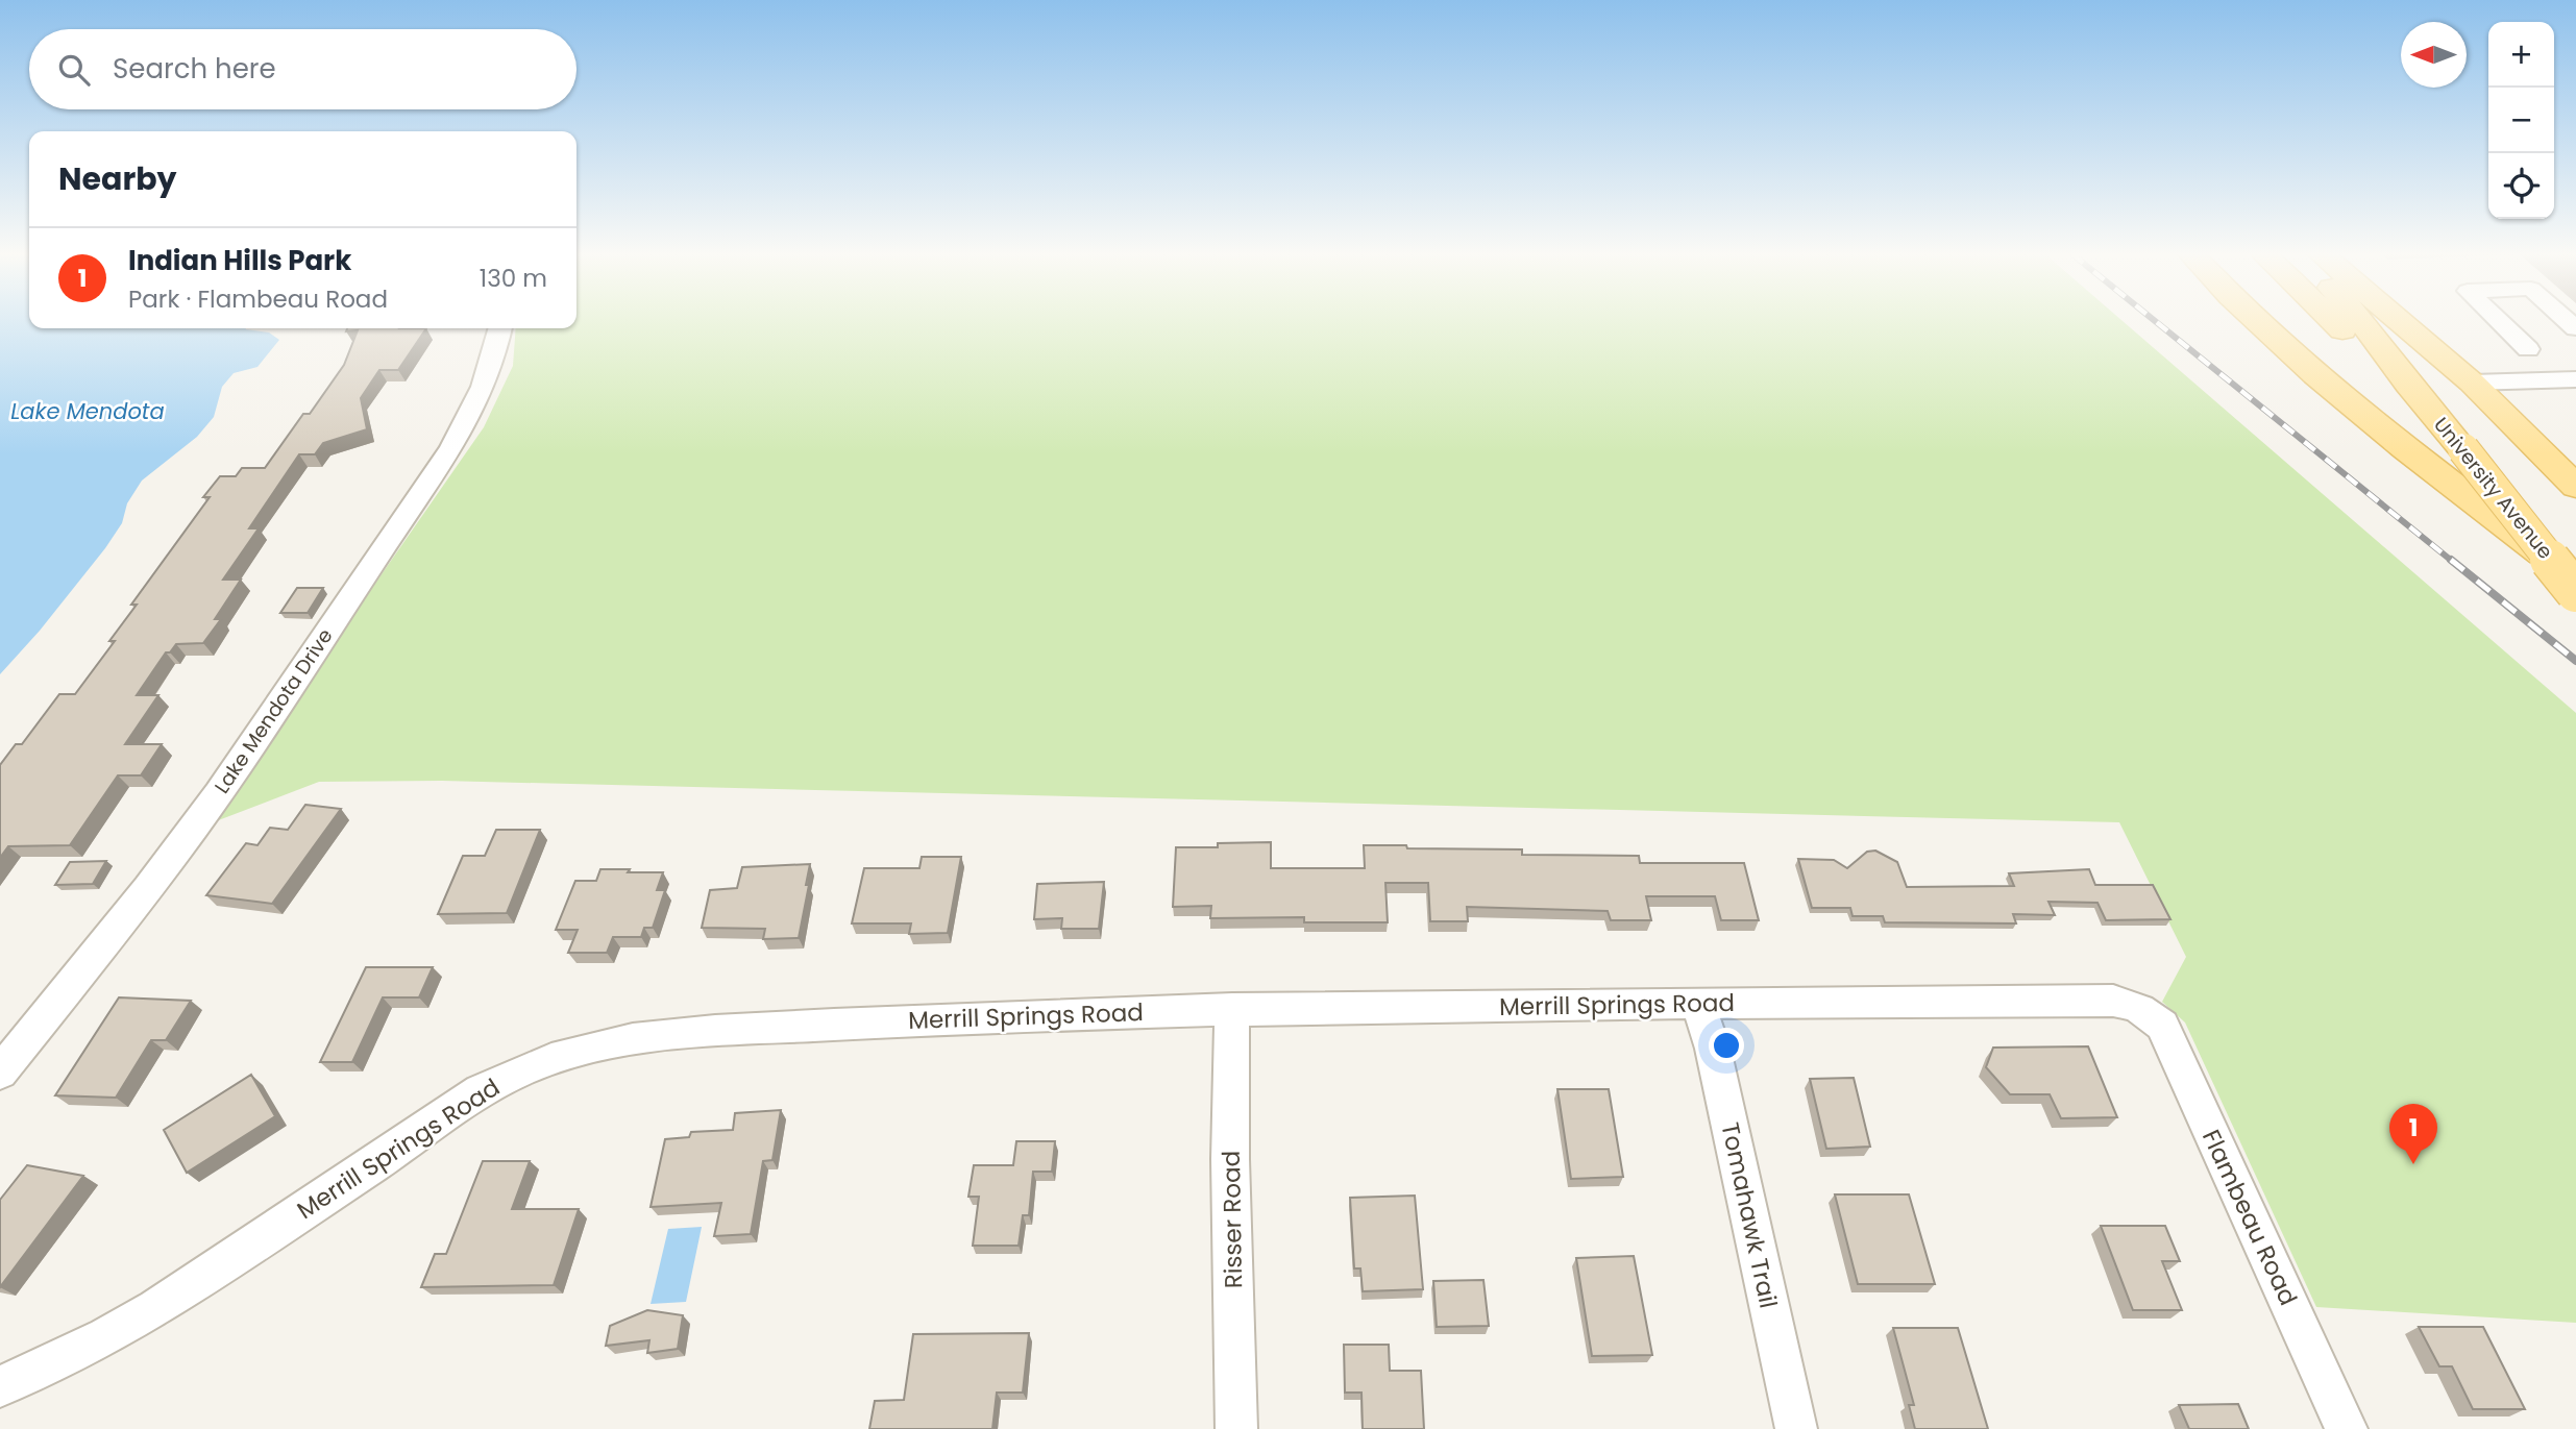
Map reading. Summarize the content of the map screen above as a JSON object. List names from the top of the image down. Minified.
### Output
{"streets":{"main road":["University Avenue"],"street":["Lake Mendota Drive","Merrill Springs Road","Tomahawk Trail","Flambeau Road","Risser Road"]},"crossings":[["Merrill Springs Road","Tomahawk Trail"],["Merrill Springs Road","Flambeau Road"],["Merrill Springs Road","Risser Road"]],"water":["Lake Mendota"],"north":"left","page":{"map_buttons":["+","−"],"search":"Search here","heading":"Nearby","list":[{"mark":"1","name":"Indian Hills Park","note":"Park · Flambeau Road","value":"130 m"}],"pins":"1"}}
